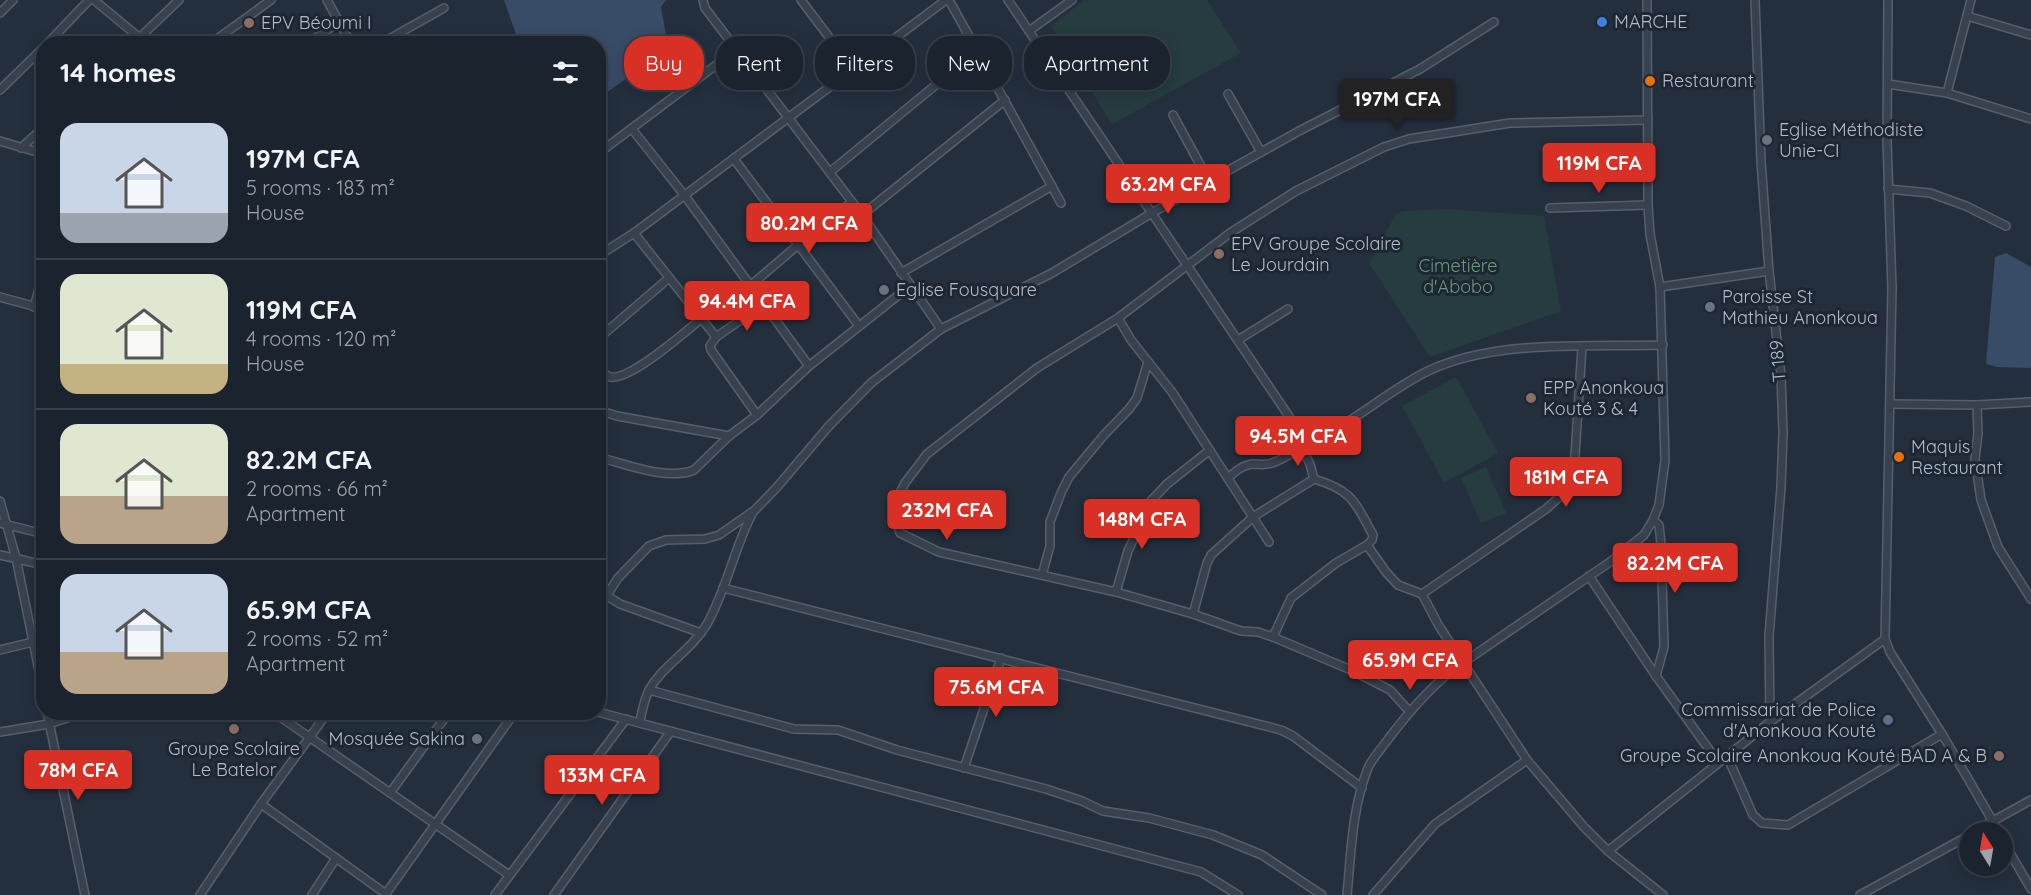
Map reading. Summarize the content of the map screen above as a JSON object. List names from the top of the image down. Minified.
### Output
{"streets":{"street":["T 189"]},"parks":["Cimetière d'Abobo"],"places":["MARCHE","EPV Béoumi I","Restaurant","Eglise Méthodiste Unie-CI","EPV Groupe Scolaire Le Jourdain","Eglise Fousquare","Paroisse St Mathieu Anonkoua","EPP Anonkoua Kouté 3 & 4","Maquis Restaurant","Commissariat de Police d'Anonkoua Kouté","Groupe Scolaire Le Batelor","Mosquée Sakina","Groupe Scolaire Anonkoua Kouté BAD A & B"],"north":"top","page":{"chip":["Buy","Rent","Filters","New","Apartment"],"heading":"14 homes","price":["197M CFA","119M CFA","63.2M CFA","80.2M CFA","94.4M CFA","94.5M CFA","181M CFA","232M CFA","148M CFA","82.2M CFA","65.9M CFA","75.6M CFA","78M CFA","133M CFA"],"list":[{"name":"197M CFA","note":"5 rooms · 183 m² · House"},{"name":"119M CFA","note":"4 rooms · 120 m² · House"},{"name":"82.2M CFA","note":"2 rooms · 66 m² · Apartment"},{"name":"65.9M CFA","note":"2 rooms · 52 m² · Apartment"}]}}
